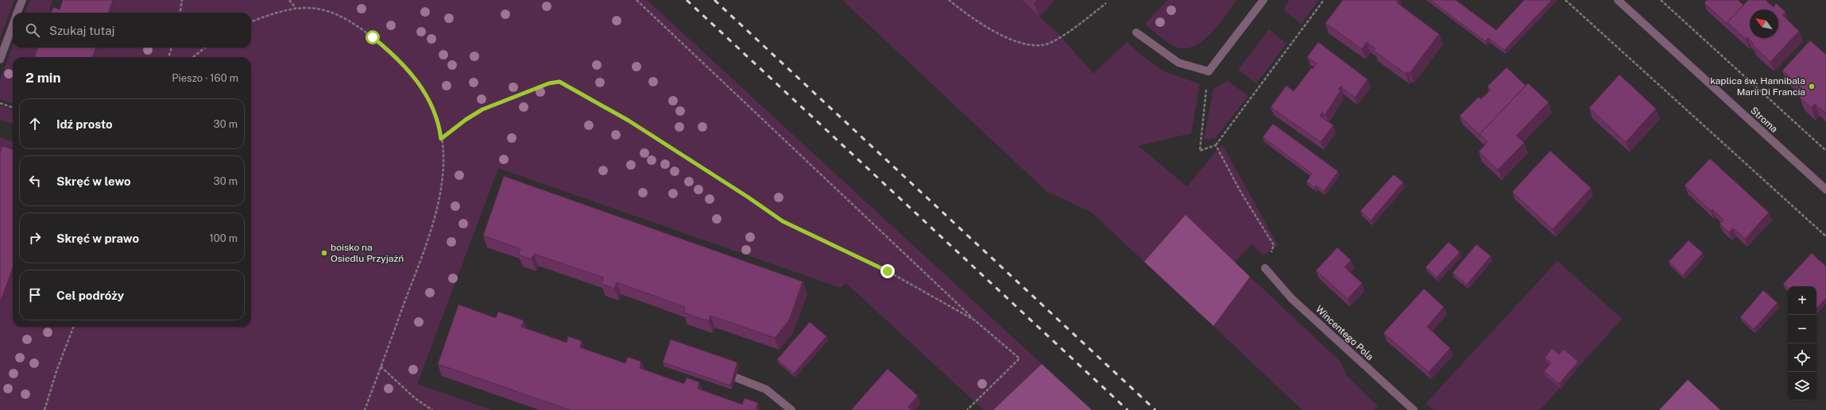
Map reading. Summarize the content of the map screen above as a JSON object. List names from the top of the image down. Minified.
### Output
{"streets":{"street":["Stroma","Wincentego Pola"]},"places":["kaplica św. Hannibala Marii Di Francia","boisko na Osiedlu Przyjażń"],"north":"top left","page":{"search":"Szukaj tutaj","heading":["2 min","Pieszo · 160 m"],"list":[["Idź prosto","30 m"],["Skręć w lewo","30 m"],["Skręć w prawo","100 m"],"Cel podróży"],"map_buttons":["+","−"]}}
